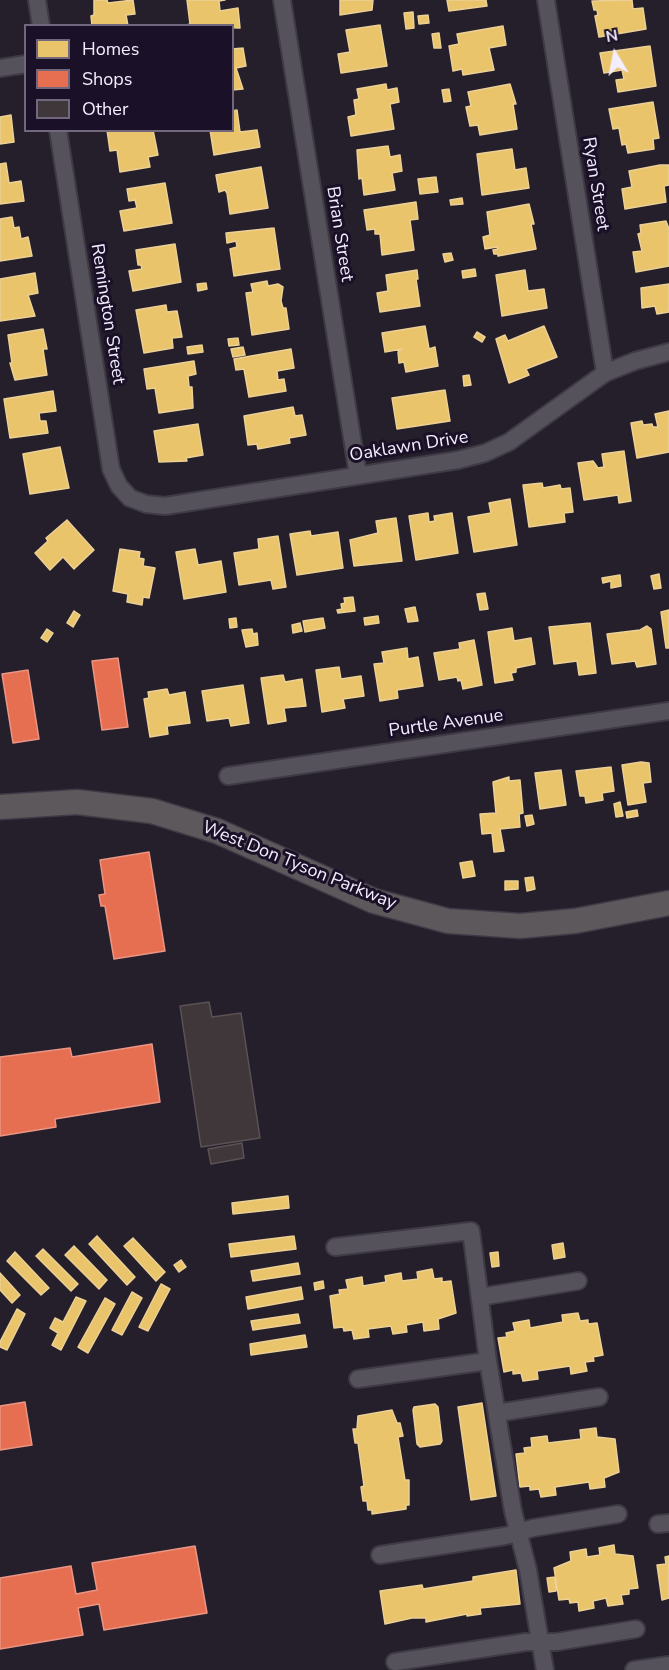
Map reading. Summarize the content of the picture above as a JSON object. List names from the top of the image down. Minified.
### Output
{"streets":{"main road":["West Don Tyson Parkway"],"street":["Ryan Street","Brian Street","Remington Street","Oaklawn Drive","Purtle Avenue"]},"crossings":[["Ryan Street","Oaklawn Drive"],["Brian Street","Oaklawn Drive"],["Remington Street","Oaklawn Drive"]],"legend":["Homes","Shops","Other"],"north":"top"}
